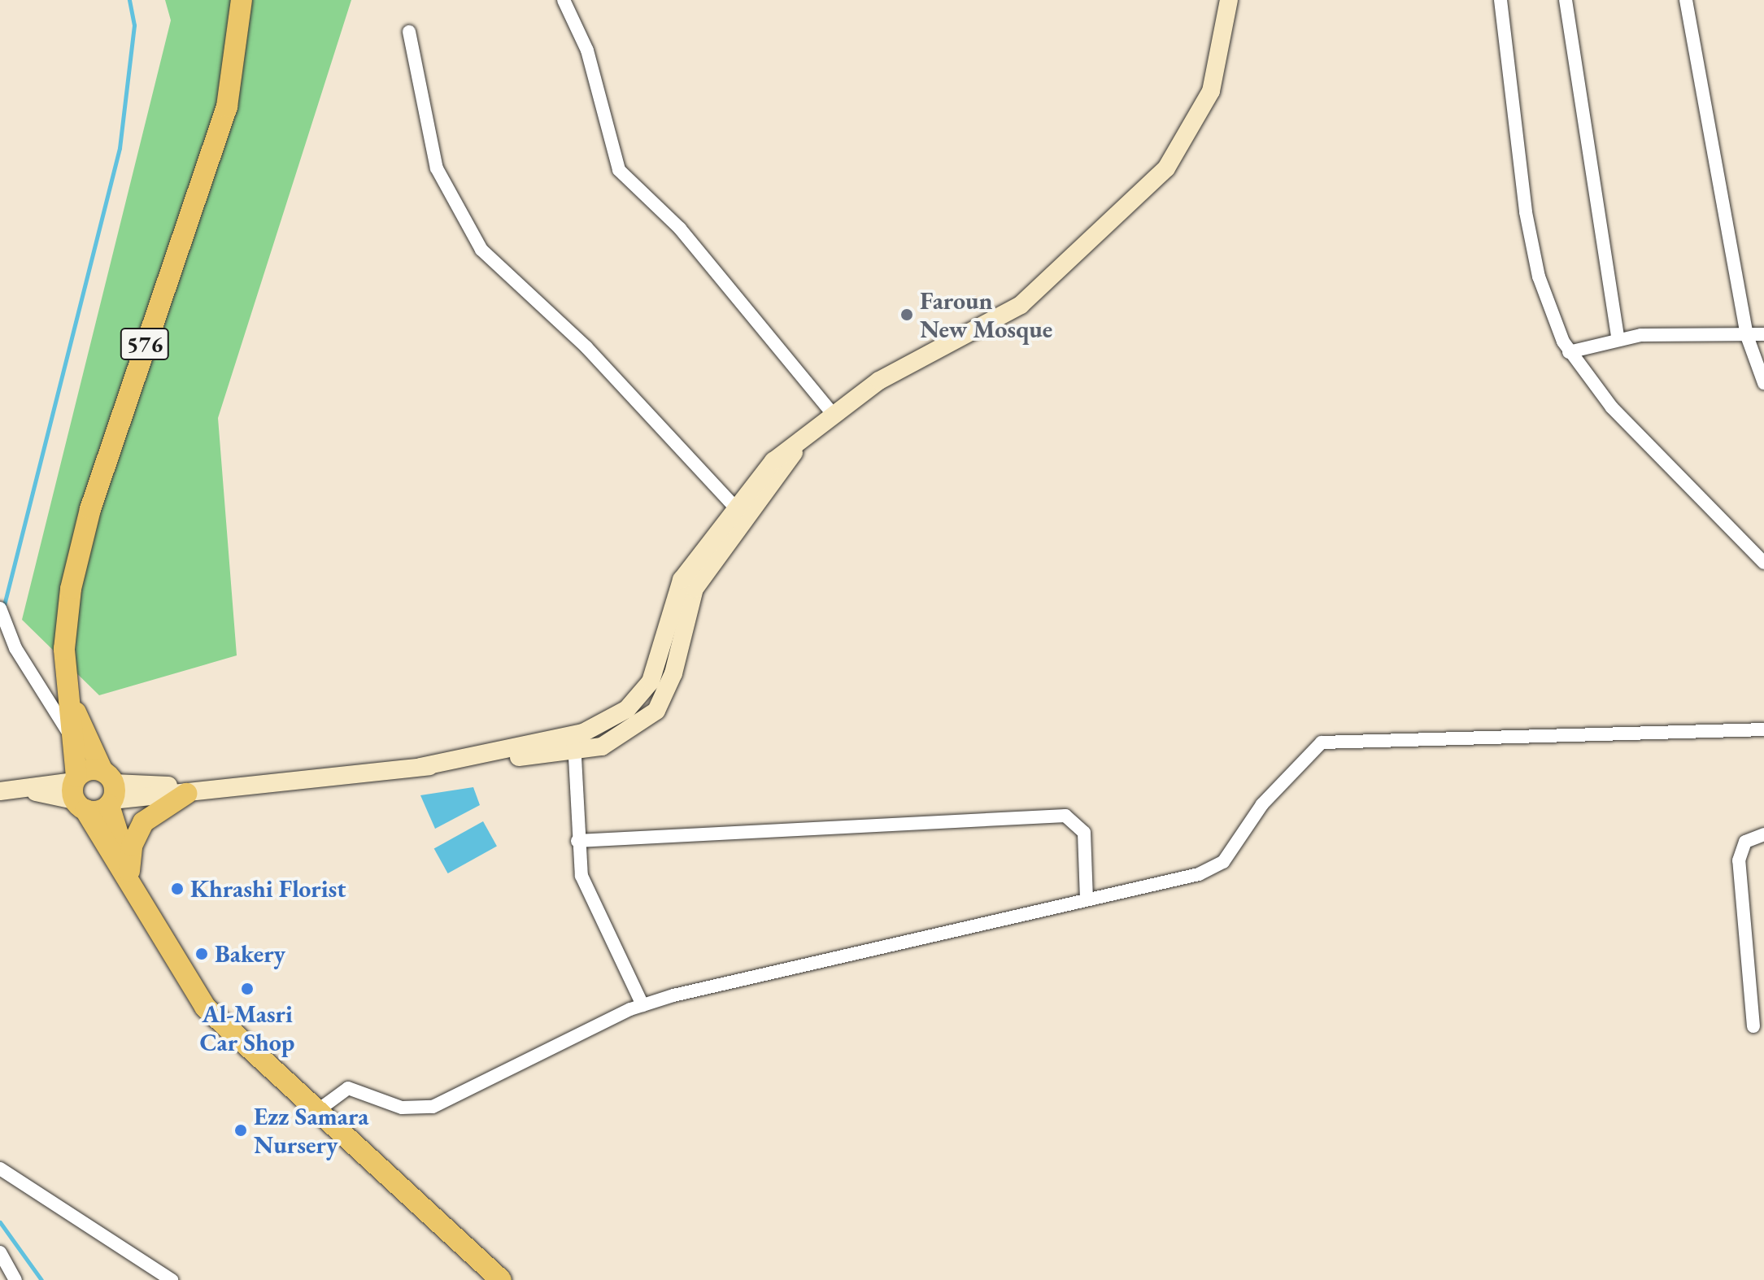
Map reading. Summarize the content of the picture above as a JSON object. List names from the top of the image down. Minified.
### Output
{"streets":{"main road":["576"]},"places":["Faroun New Mosque","Khrashi Florist","Bakery","Al-Masri Car Shop","Ezz Samara Nursery"]}
